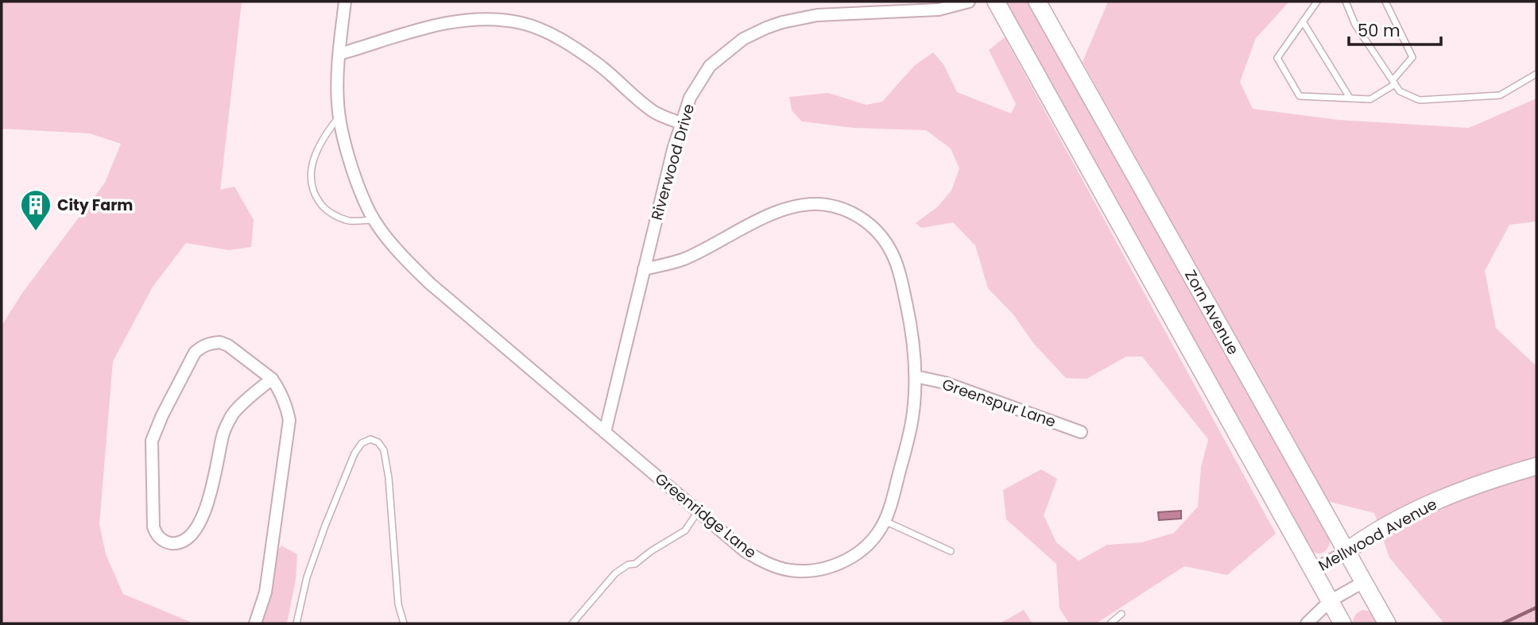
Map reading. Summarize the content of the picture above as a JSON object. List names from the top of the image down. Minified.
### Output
{"streets":{"main road":["Zorn Avenue","Mellwood Avenue"],"street":["Riverwood Drive","Greenspur Lane","Greenridge Lane"]},"crossings":[["Riverwood Drive","Greenridge Lane"],["Zorn Avenue","Mellwood Avenue"],["Greenspur Lane","Greenridge Lane"]],"places":{"building":["City Farm"]},"scale_bar":"50 m"}
